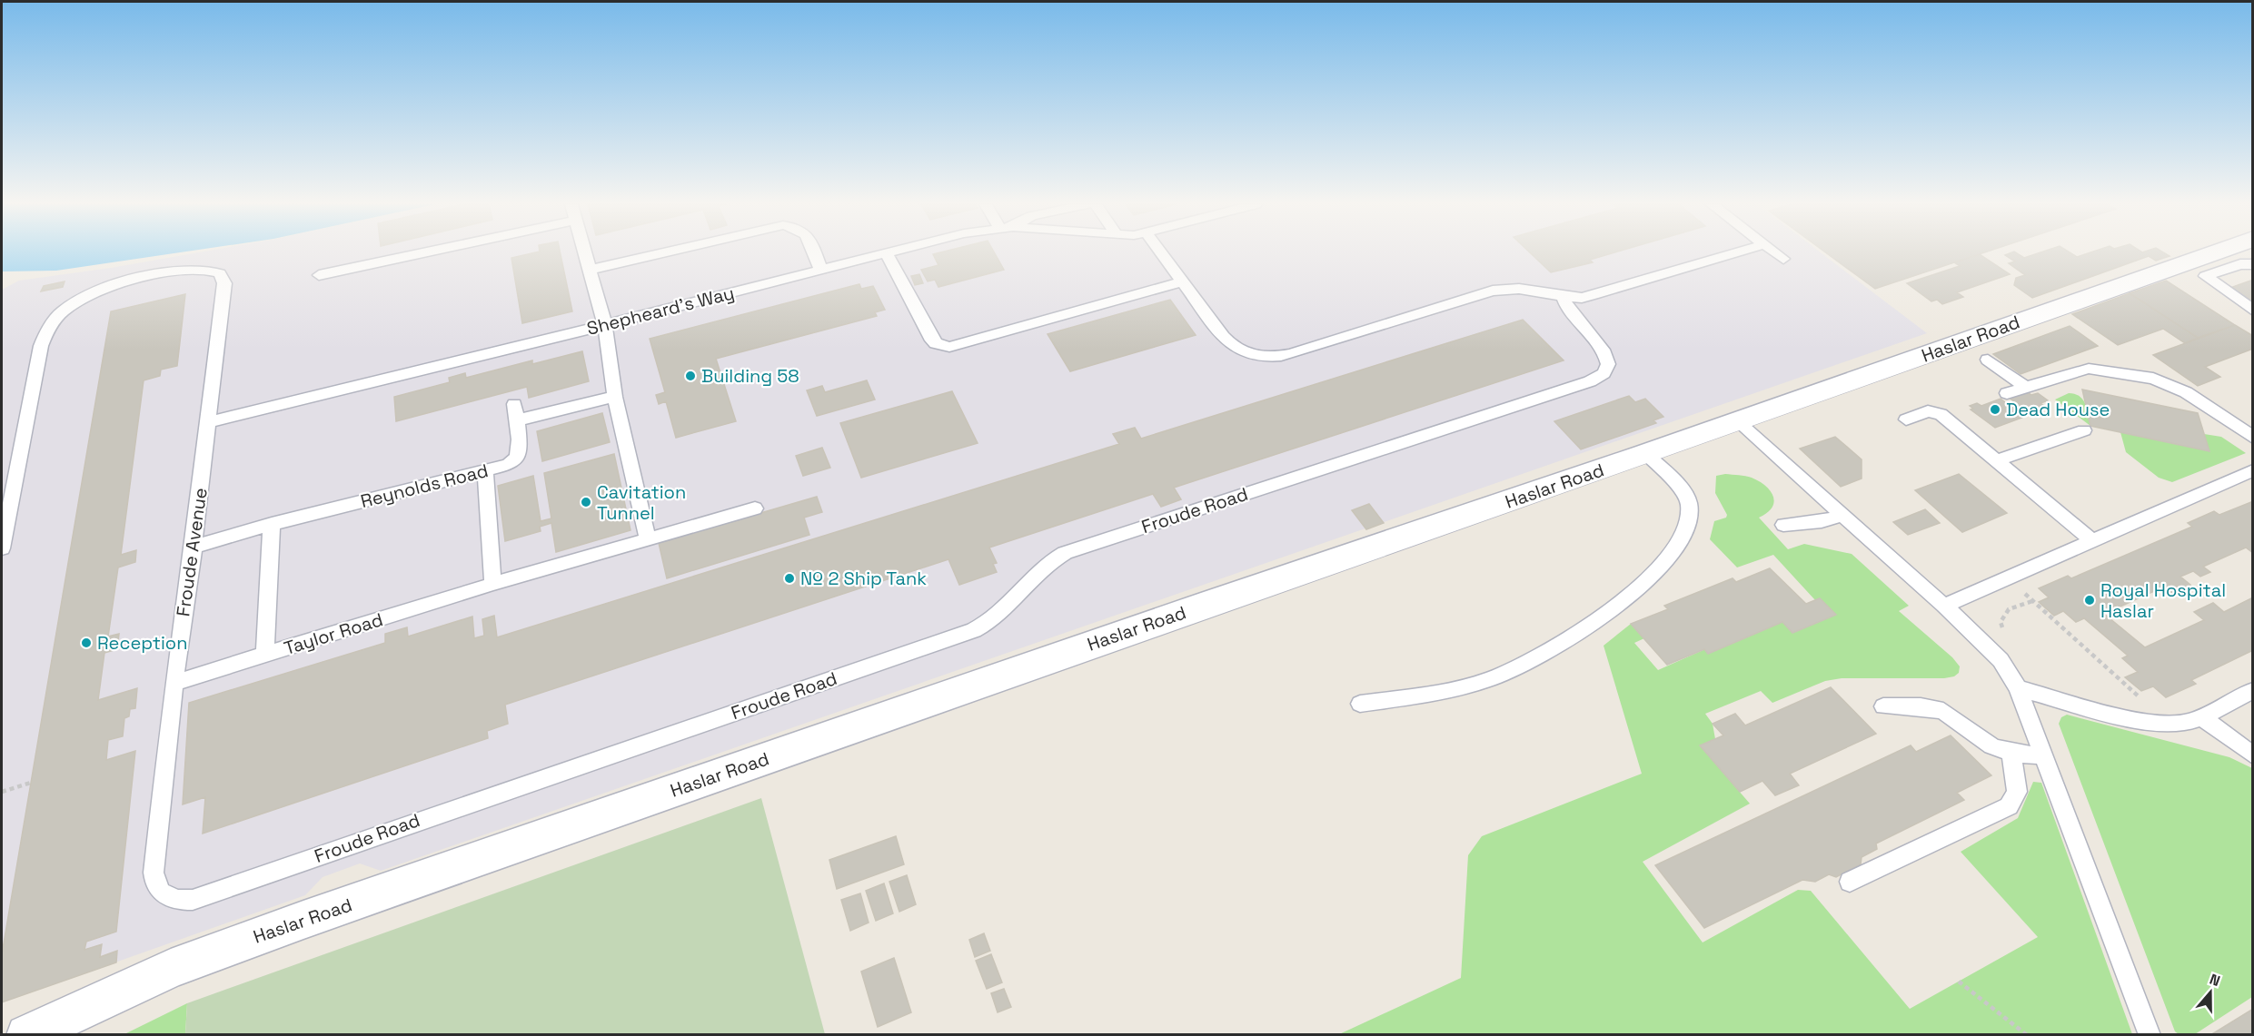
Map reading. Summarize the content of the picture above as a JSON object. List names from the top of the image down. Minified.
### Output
{"streets":{"street":["Haslar Road"],"lane":["Shepheard's Way","Reynolds Road","Froude Road","Froude Avenue","Taylor Road"]},"crossings":[["Shepheard's Way","Froude Avenue"],["Reynolds Road","Froude Avenue"],["Froude Road","Froude Avenue"],["Froude Road","Taylor Road"],["Froude Avenue","Taylor Road"]],"places":["Building 58","Dead House","Cavitation Tunnel","№ 2 Ship Tank","Royal Hospital Haslar","Reception"],"north":"top"}
